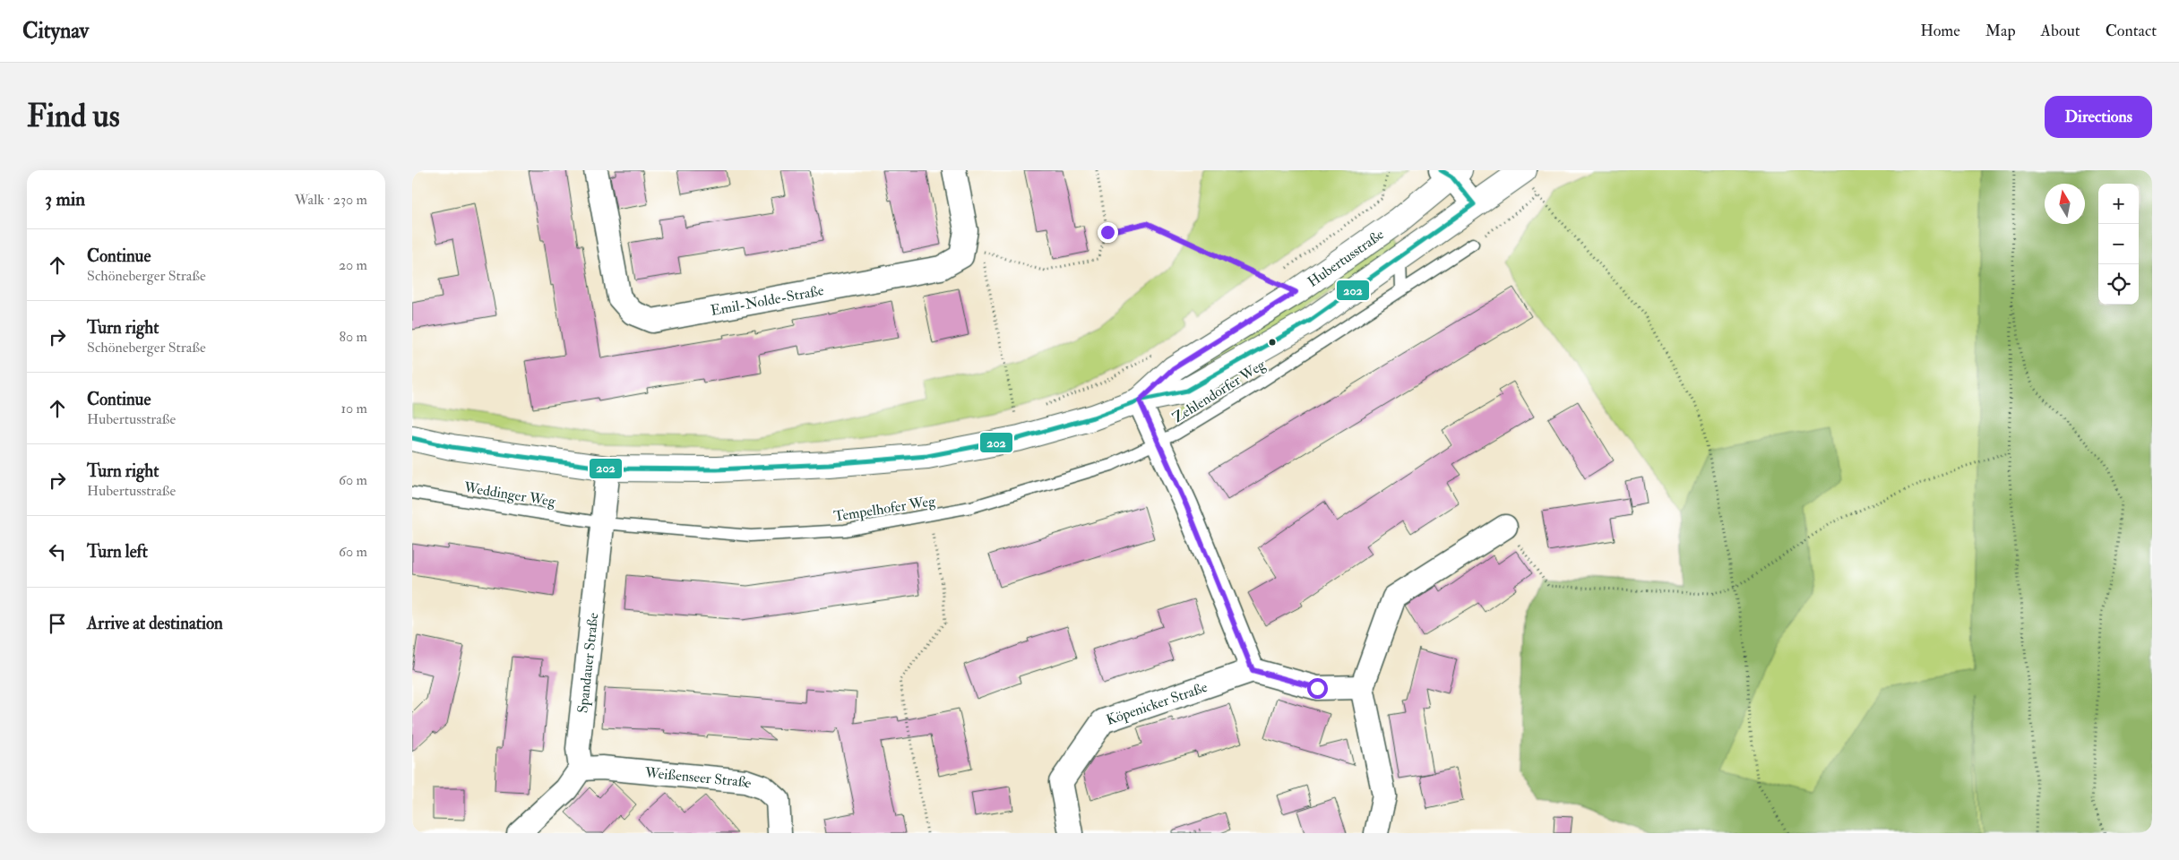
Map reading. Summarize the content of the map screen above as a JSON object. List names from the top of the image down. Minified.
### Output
{"streets":{"street":["Hubertusstraße","Emil-Nolde-Straße","Spandauer Straße","Köpenicker Straße","Weißenseer Straße"],"lane":["Zehlendorfer Weg","Weddinger Weg","Tempelhofer Weg"]},"crossings":[["Hubertusstraße","Spandauer Straße"],["Zehlendorfer Weg","Tempelhofer Weg"],["Weddinger Weg","Tempelhofer Weg"],["Weddinger Weg","Spandauer Straße"],["Tempelhofer Weg","Spandauer Straße"],["Spandauer Straße","Weißenseer Straße"]],"lines":["transit line 202"],"north":"top","page":{"header":"Citynav","nav":["Home","Map","About","Contact"],"buttons":"Directions","title":"Find us","heading":["3 min","Walk · 230 m"],"map_buttons":["+","−"],"list":[["Continue","Schöneberger Straße","20 m"],["Turn right","Schöneberger Straße","80 m"],["Continue","Hubertusstraße","10 m"],["Turn right","Hubertusstraße","60 m"],["Turn left","60 m"],"Arrive at destination"]}}
